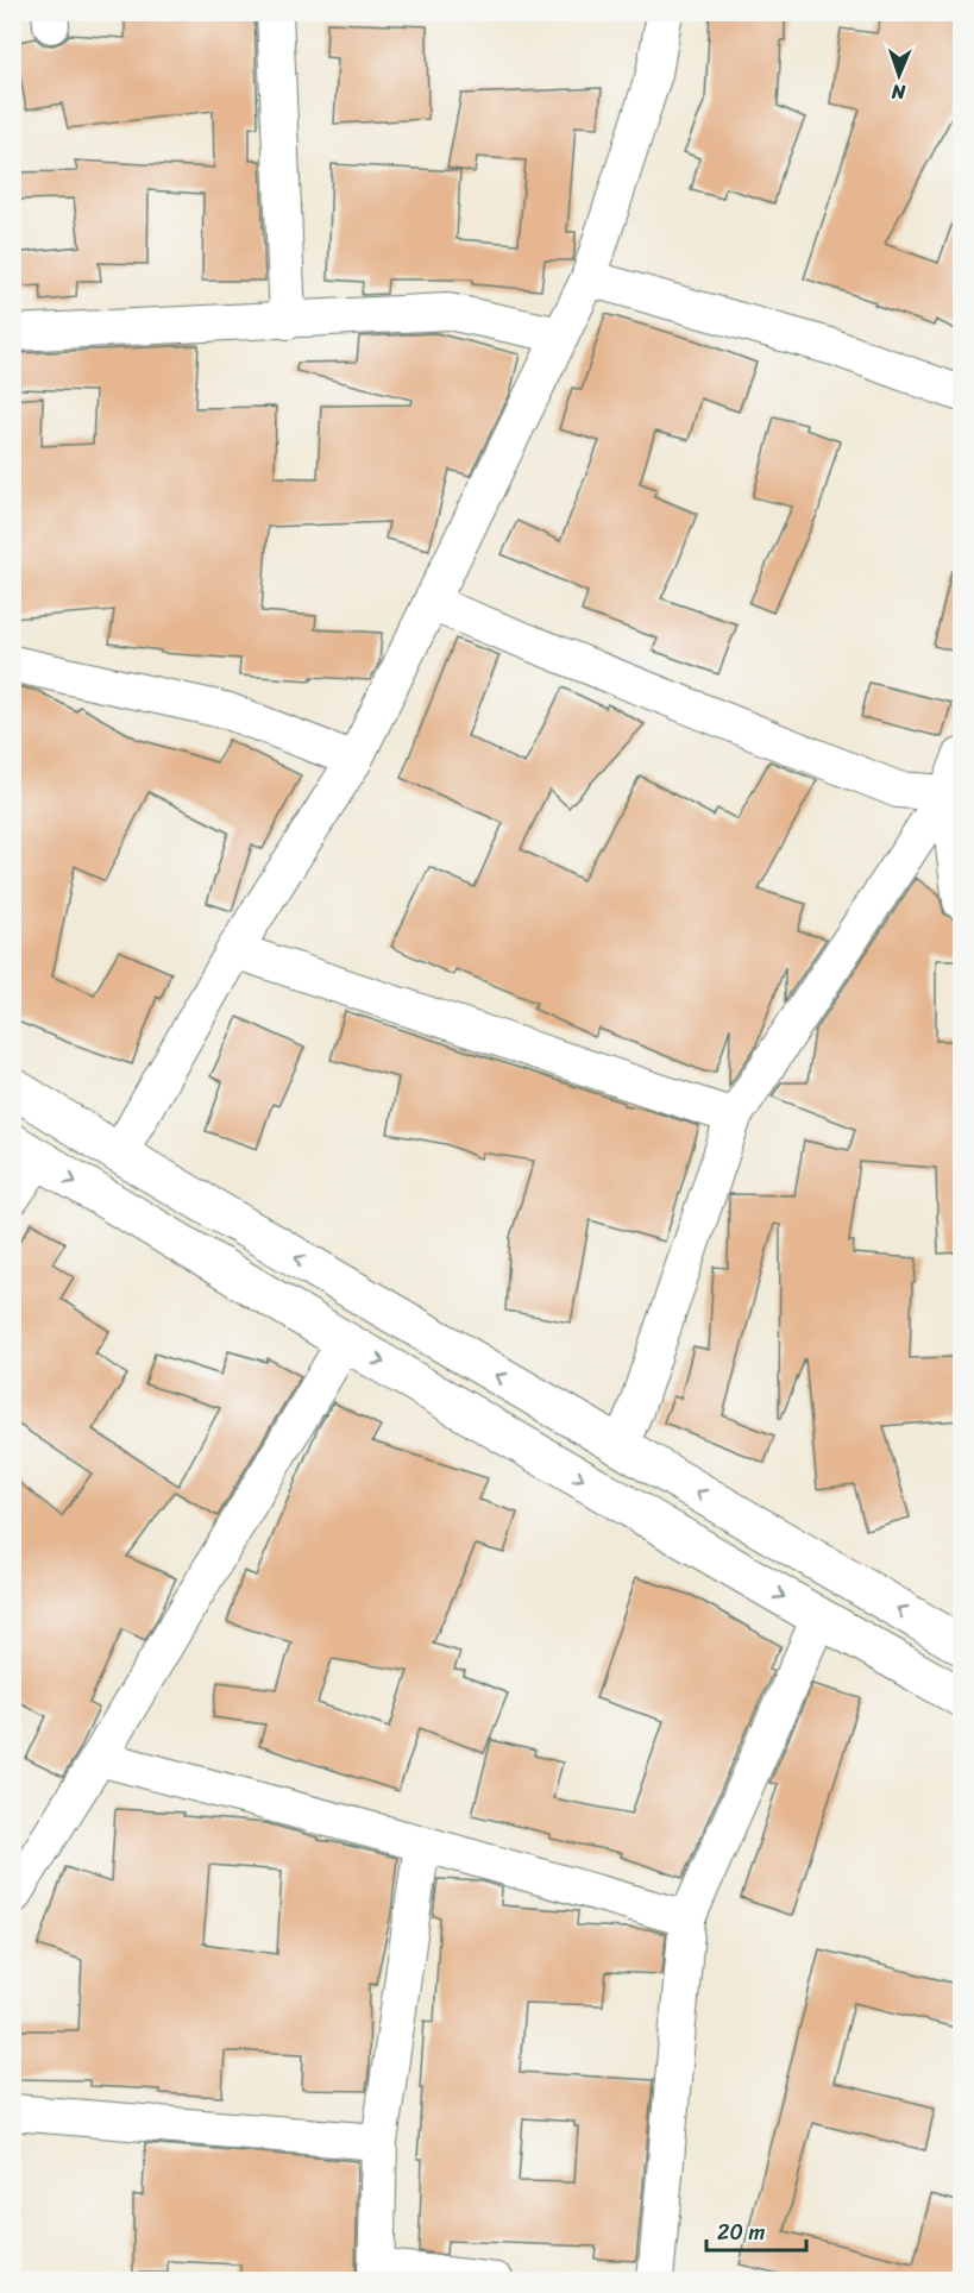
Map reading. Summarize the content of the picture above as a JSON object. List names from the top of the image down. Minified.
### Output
{"scale_bar":"20 m","north":"bottom"}
